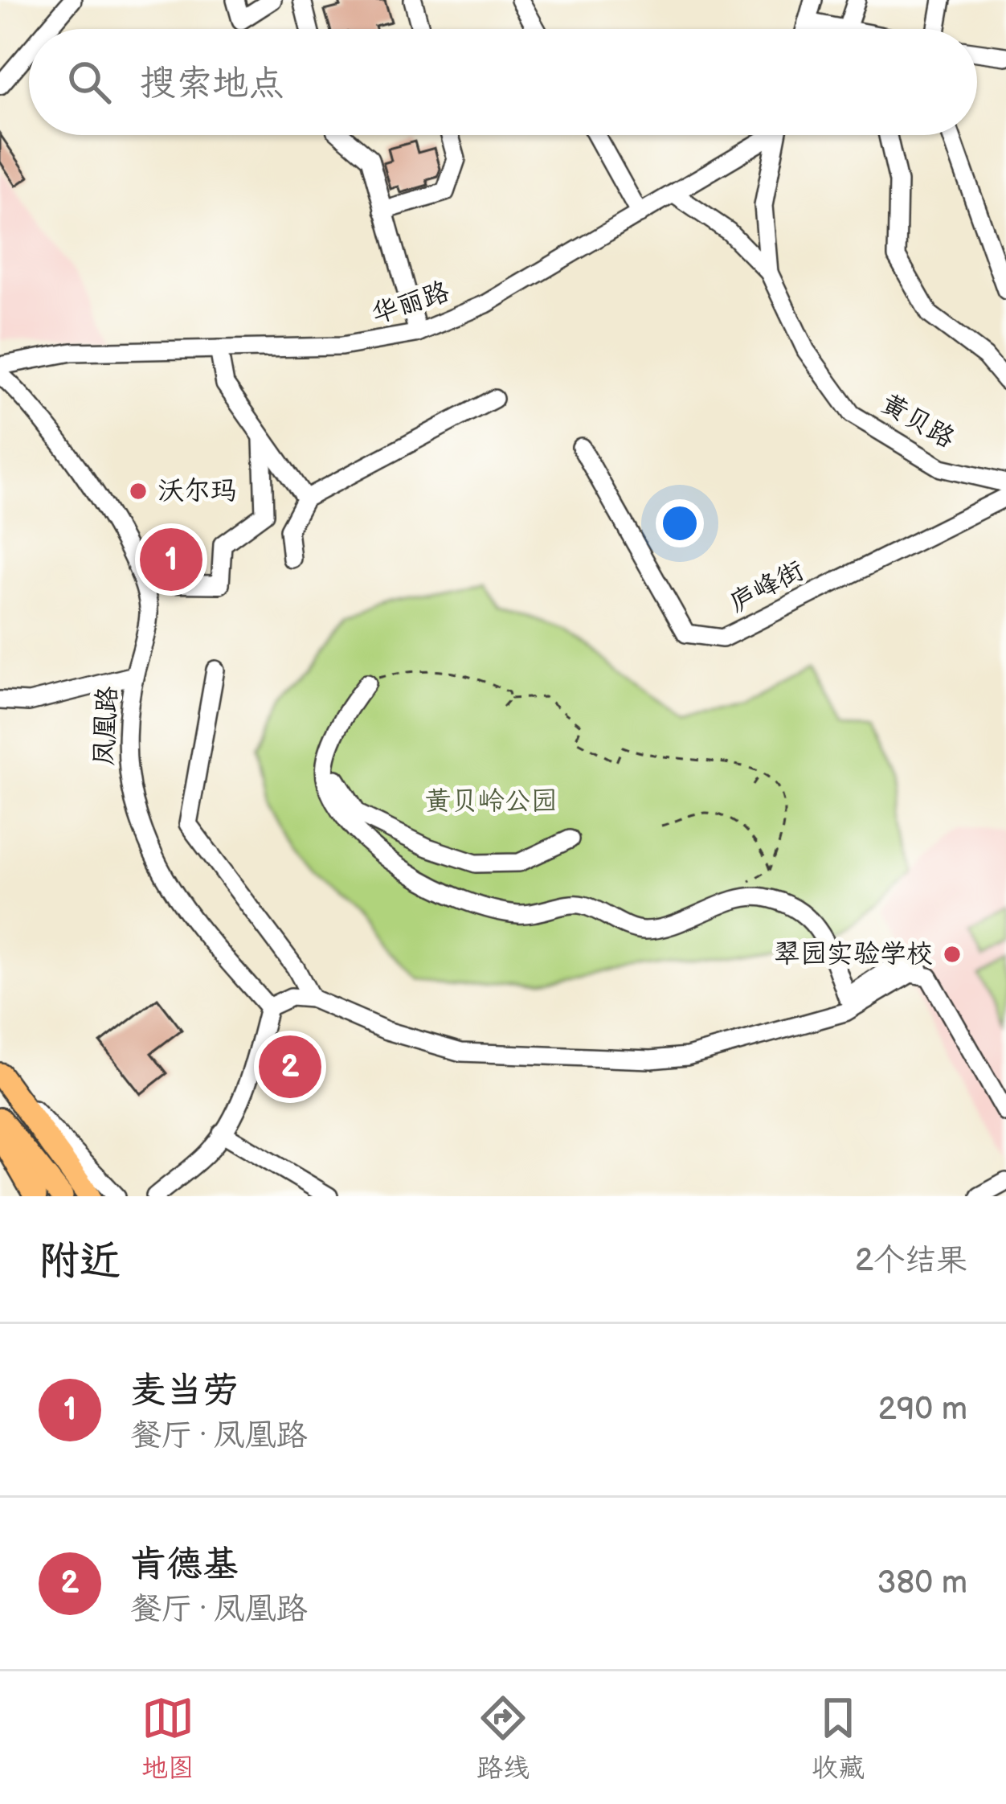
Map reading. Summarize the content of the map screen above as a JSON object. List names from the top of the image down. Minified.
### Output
{"streets":{"street":["华丽路","黄贝路","庐峰街","凤凰路"]},"crossings":[["华丽路","黄贝路"]],"parks":["黄贝岭公园"],"places":["沃尔玛","翠园实验学校"],"page":{"search":"搜索地点","pins":["1","2"],"heading":["附近","2个结果"],"list":[{"mark":"1","name":"麦当劳","note":"餐厅 · 凤凰路","value":"290 m"},{"mark":"2","name":"肯德基","note":"餐厅 · 凤凰路","value":"380 m"}],"nav":["地图","路线","收藏"]}}
